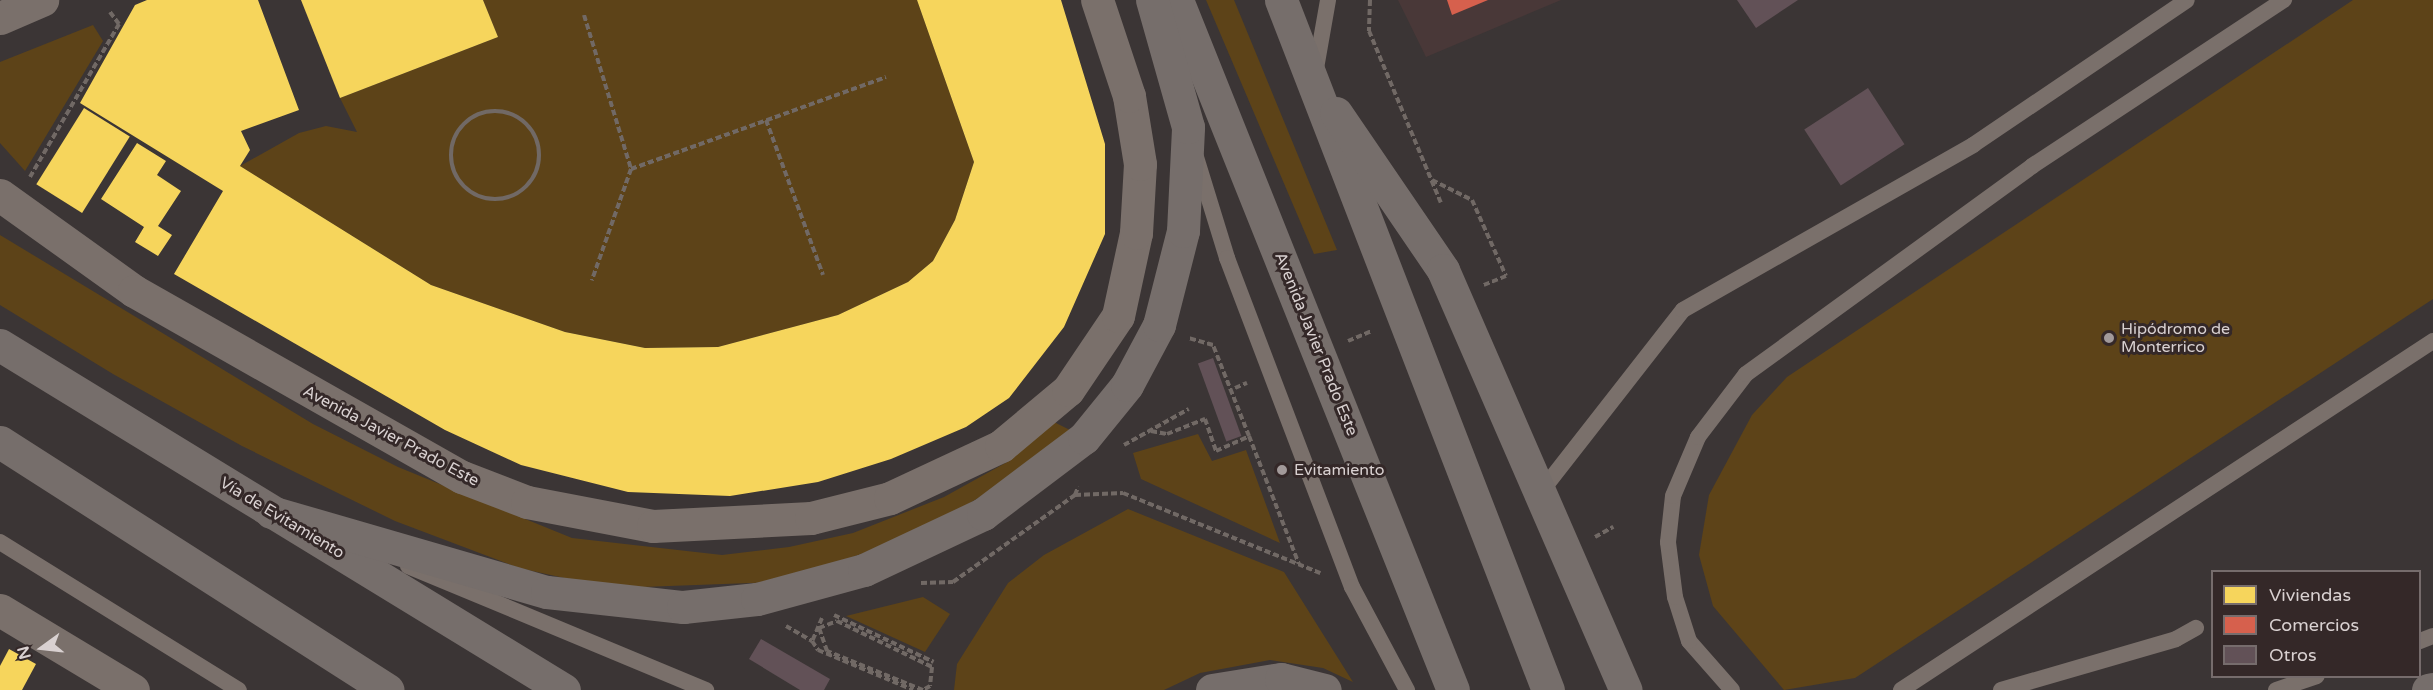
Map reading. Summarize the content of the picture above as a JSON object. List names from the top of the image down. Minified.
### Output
{"streets":{"highway":["Avenida Javier Prado Este","Vía de Evitamiento"]},"places":["Hipódromo de Monterrico","Evitamiento"],"legend":["Viviendas","Comercios","Otros"],"north":"left"}
